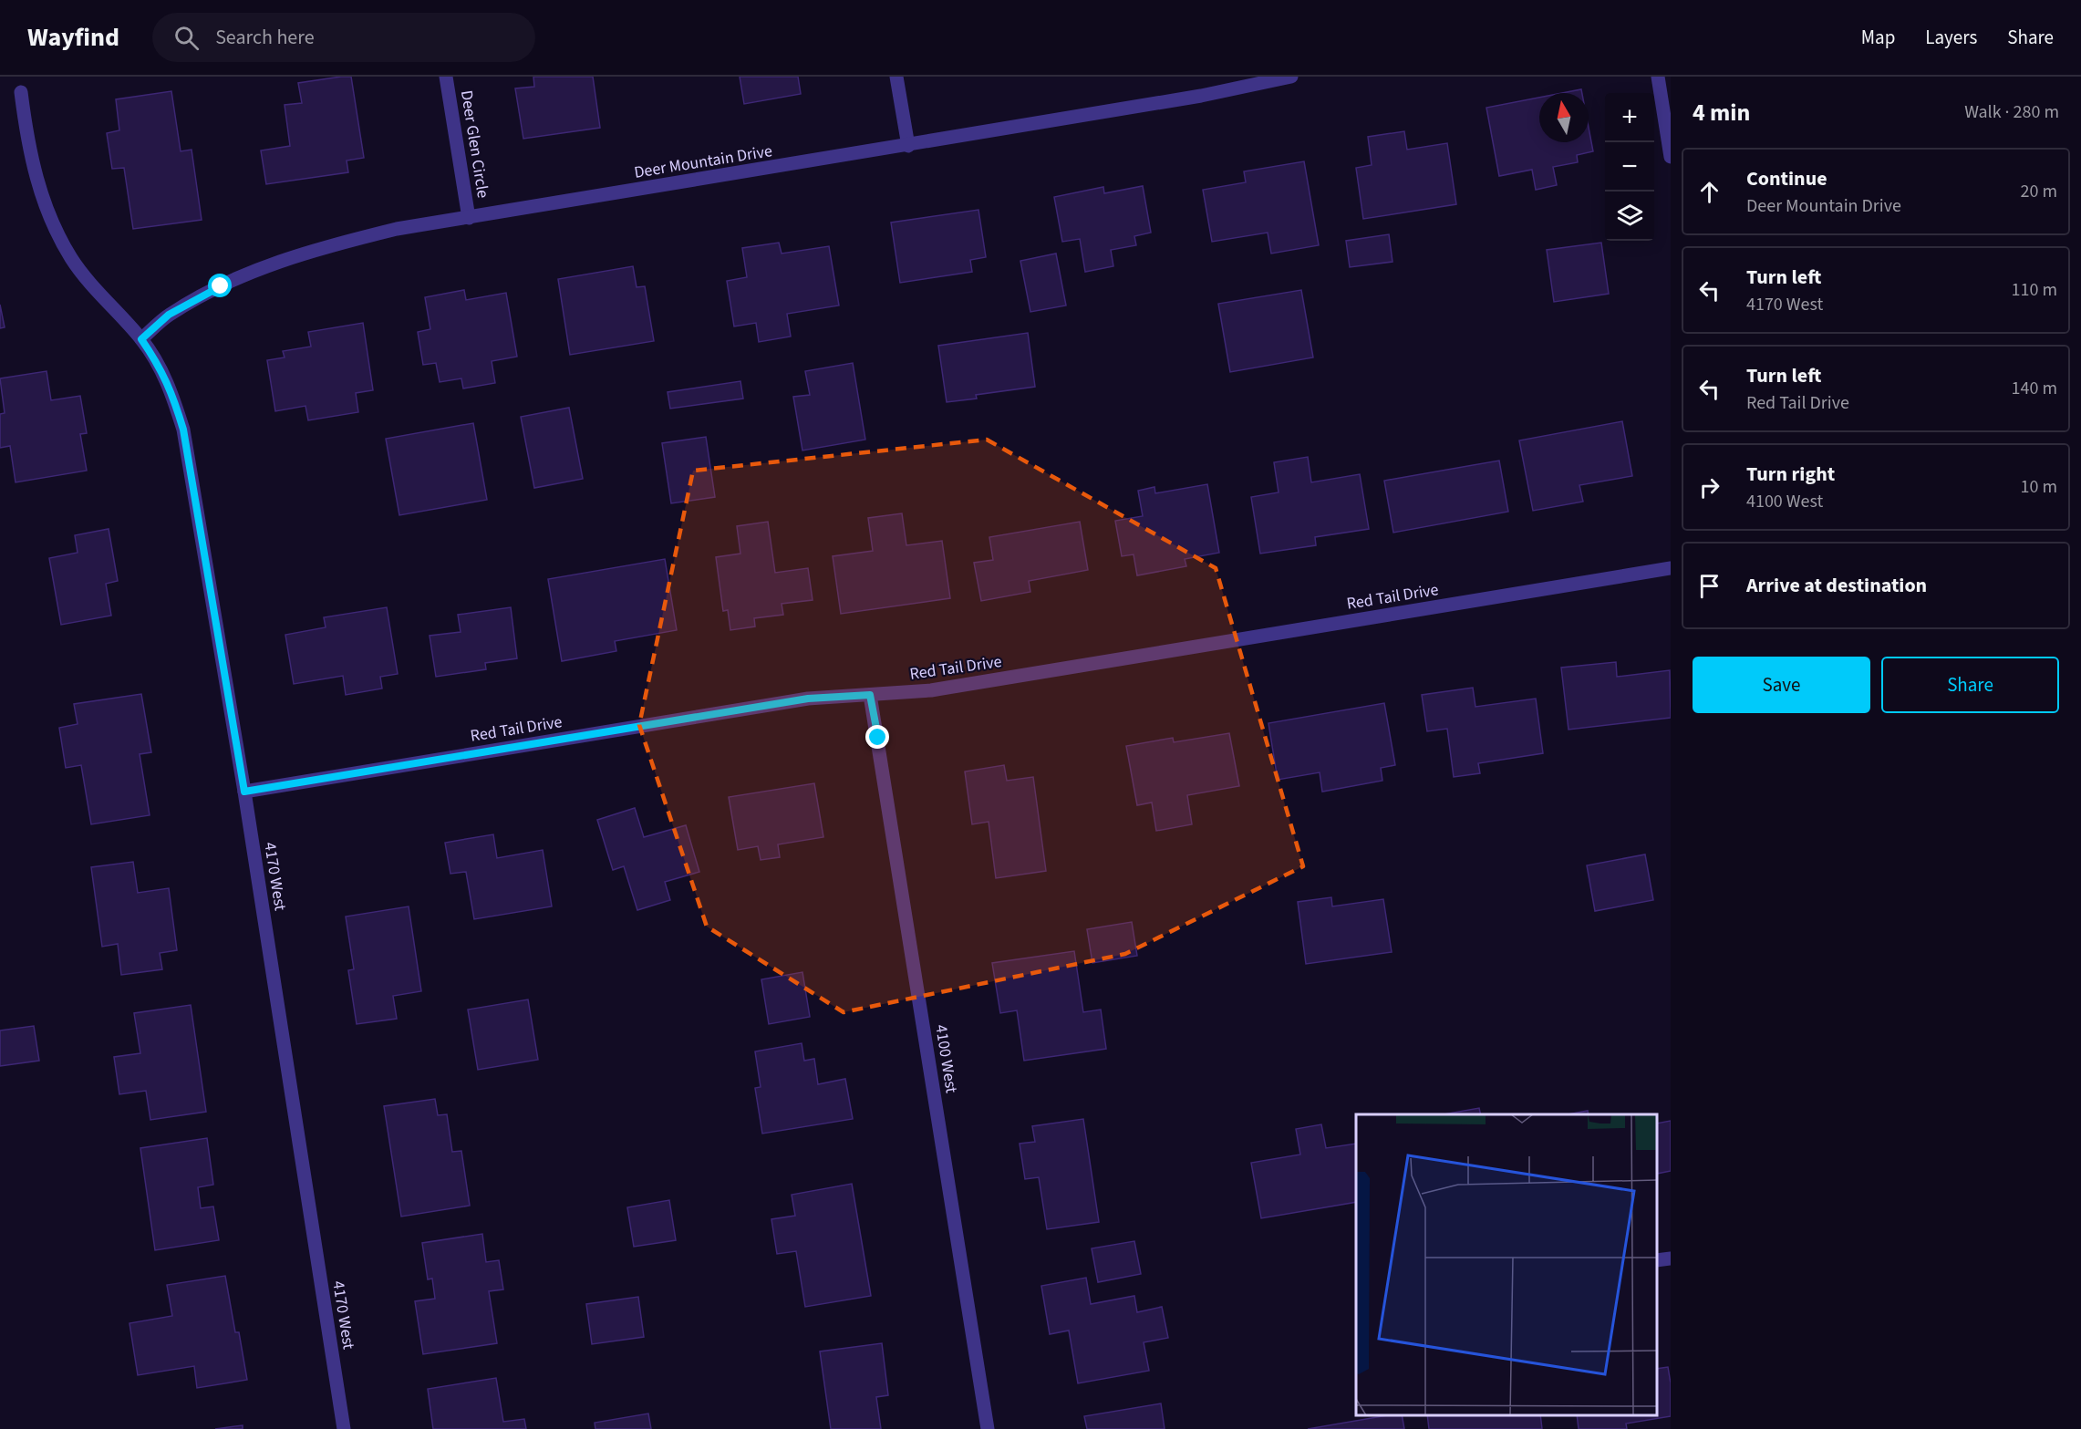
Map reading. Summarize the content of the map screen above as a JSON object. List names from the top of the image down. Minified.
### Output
{"streets":{"street":["Deer Glen Circle","Deer Mountain Drive","Red Tail Drive","4170 West","4100 West"]},"crossings":[["Deer Glen Circle","Deer Mountain Drive"],["Deer Mountain Drive","4170 West"],["Red Tail Drive","4170 West"],["Red Tail Drive","4100 West"]],"north":"top","page":{"header":"Wayfind","search":"Search here","nav":["Map","Layers","Share"],"heading":["4 min","Walk · 280 m"],"map_buttons":["+","−"],"list":[["Continue","Deer Mountain Drive","20 m"],["Turn left","4170 West","110 m"],["Turn left","Red Tail Drive","140 m"],["Turn right","4100 West","10 m"],"Arrive at destination"],"buttons":["Save","Share"]}}
